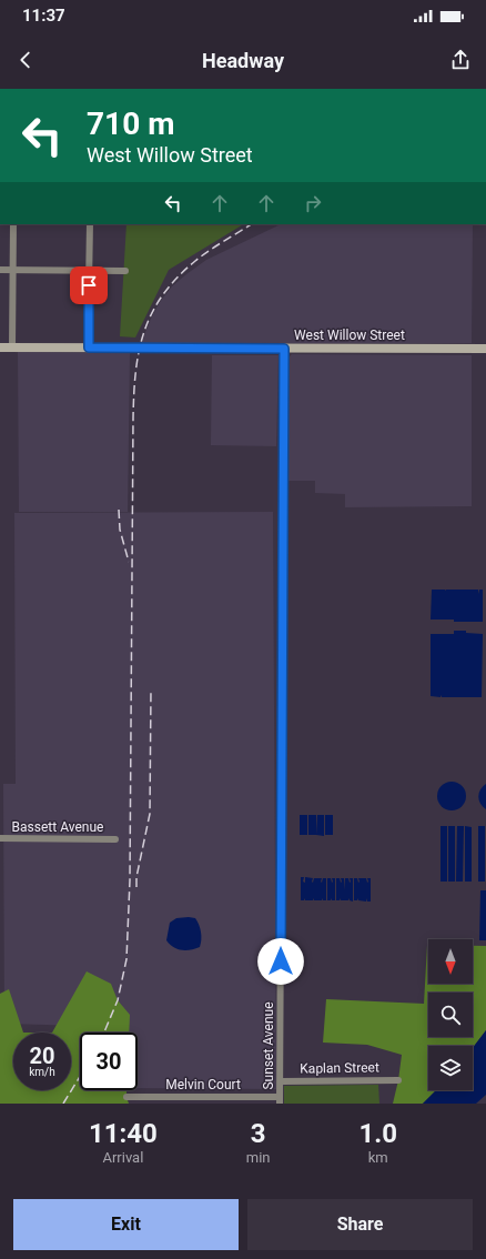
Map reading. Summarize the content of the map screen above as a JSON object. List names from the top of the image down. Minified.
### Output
{"streets":{"street":["West Willow Street","Bassett Avenue","Sunset Avenue","Kaplan Street","Melvin Court"]},"crossings":[["West Willow Street","Sunset Avenue"],["Sunset Avenue","Kaplan Street"],["Sunset Avenue","Melvin Court"]],"north":"bottom","page":{"status":"11:37","header":"Headway","turn":["710 m","West Willow Street"],"speed":"20 km/h","limit":"30","eta":["11:40","Arrival","3","min","1.0","km"],"buttons":["Exit","Share"]}}
